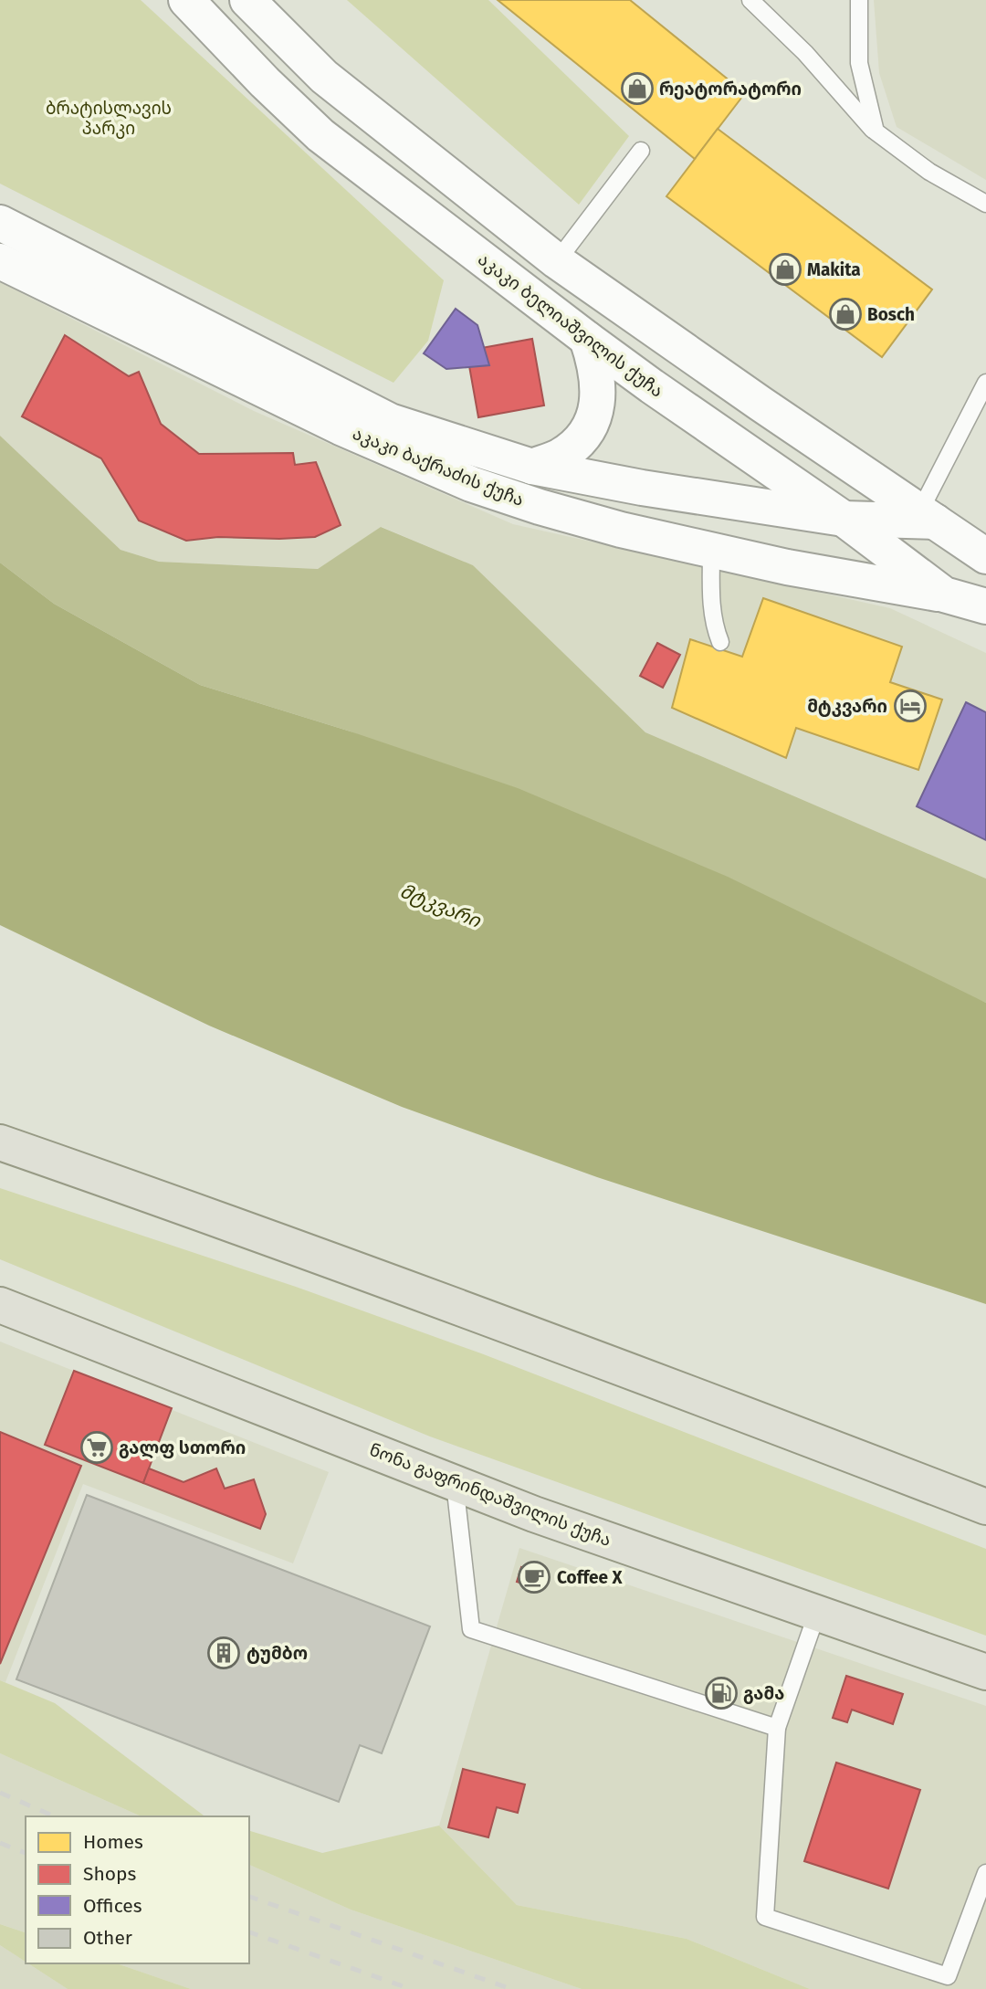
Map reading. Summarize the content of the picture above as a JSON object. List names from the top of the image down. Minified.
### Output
{"streets":{"main road":["აკაკი ბელიაშვილის ქუჩა","აკაკი ბაქრაძის ქუჩა","ნონა გაფრინდაშვილის ქუჩა"]},"crossings":[["აკაკი ბელიაშვილის ქუჩა","აკაკი ბაქრაძის ქუჩა"]],"water":["მტკვარი"],"parks":["ბრატისლავის პარკი"],"places":{"shop":["რეატორატორი","Makita","Bosch"],"hotel":["მტკვარი"],"supermarket":["გალფ სთორი"],"cafe":["Coffee X"],"building":["ტუმბო"],"fuel station":["გამა"]},"legend":["Homes","Shops","Offices","Other"]}
